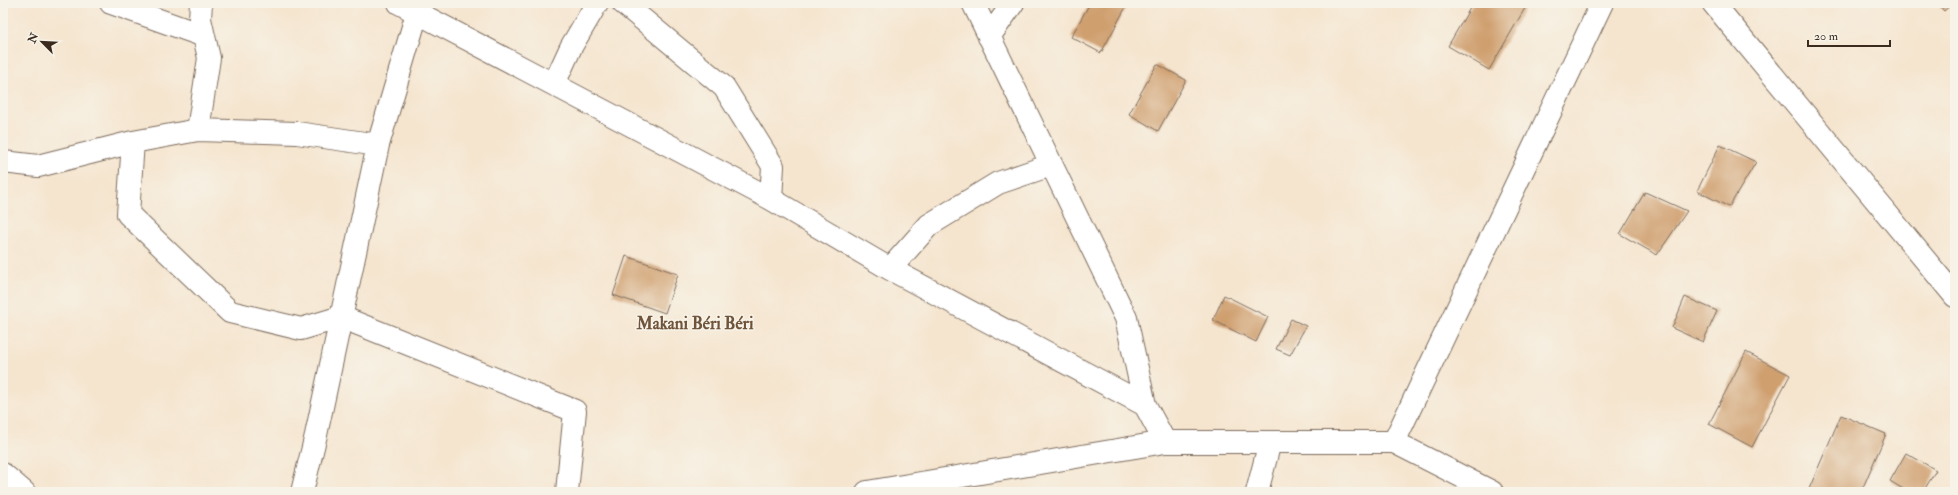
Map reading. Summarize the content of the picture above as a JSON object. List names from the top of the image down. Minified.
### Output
{"districts":["Makani Béri Béri"],"scale_bar":"20 m","north":"top left"}
